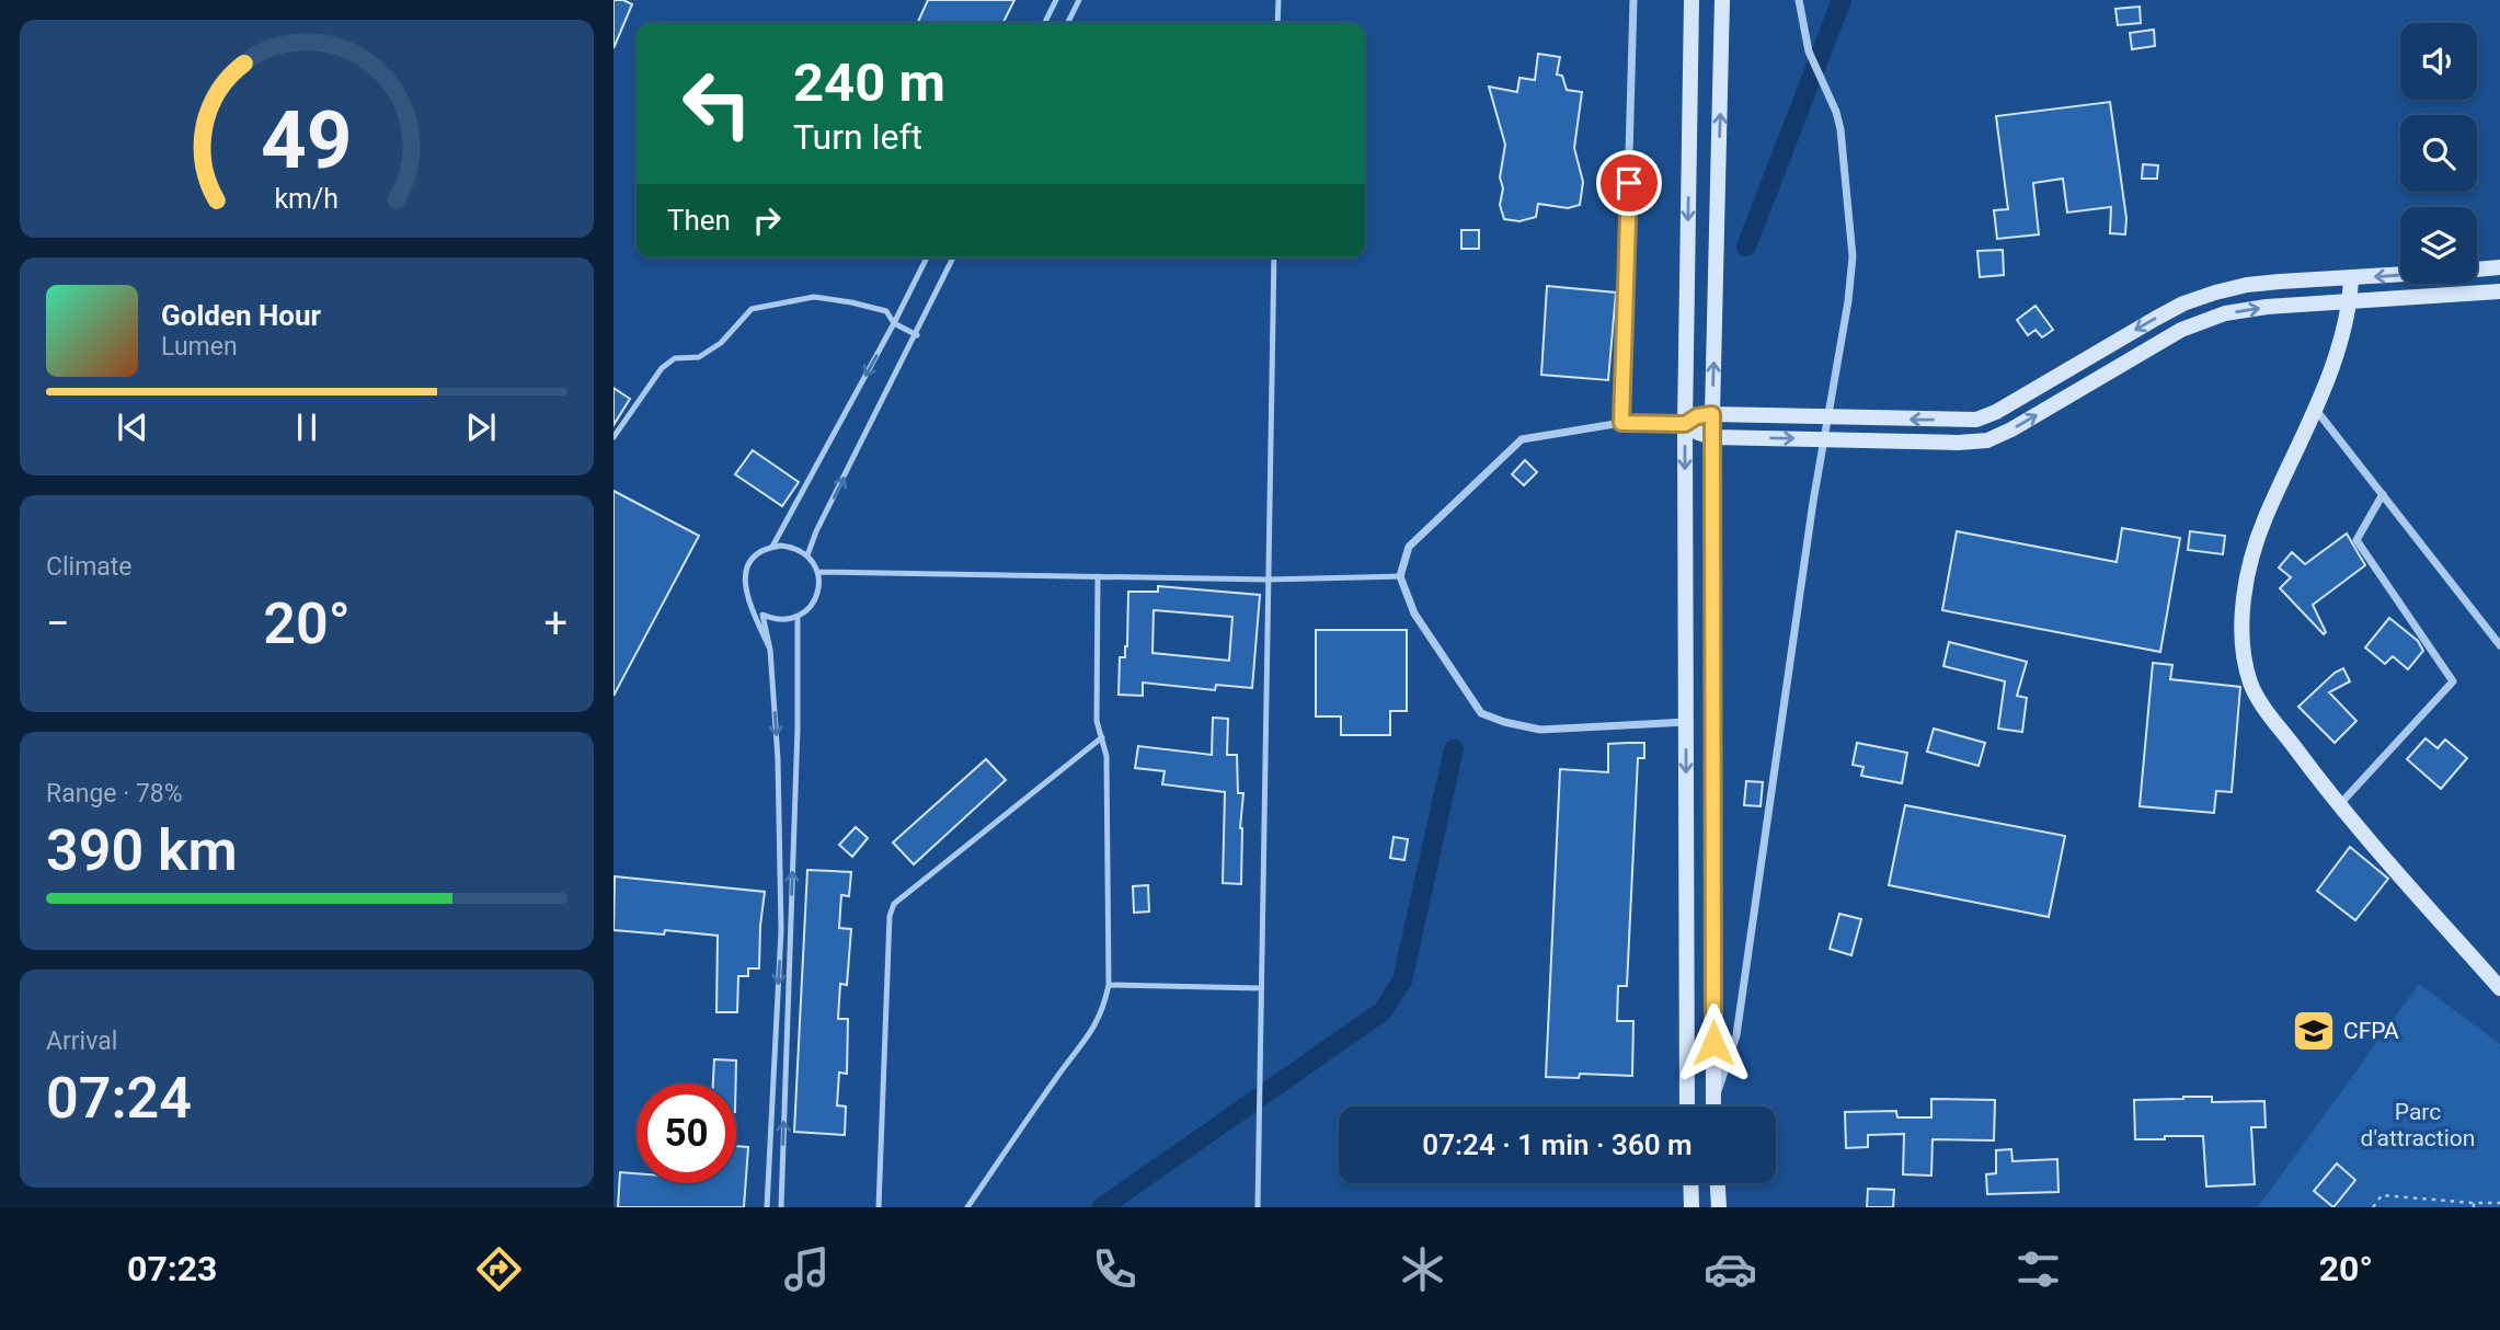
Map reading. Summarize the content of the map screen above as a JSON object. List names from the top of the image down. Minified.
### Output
{"parks":["Parc d'attraction"],"places":{"school or university":["CFPA"]},"page":{"turn":["240 m","Turn left"],"then":"Then","song":["Golden Hour","Lumen"],"tile":["Climate",["Range · 78%","390 km"],["Arrival","07:24"]],"heat":["−","20°","+"],"limit":"50","trip":"07:24 · 1 min · 360 m","tabs":["07:23","20°"],"gauge":["49","km/h"]}}
